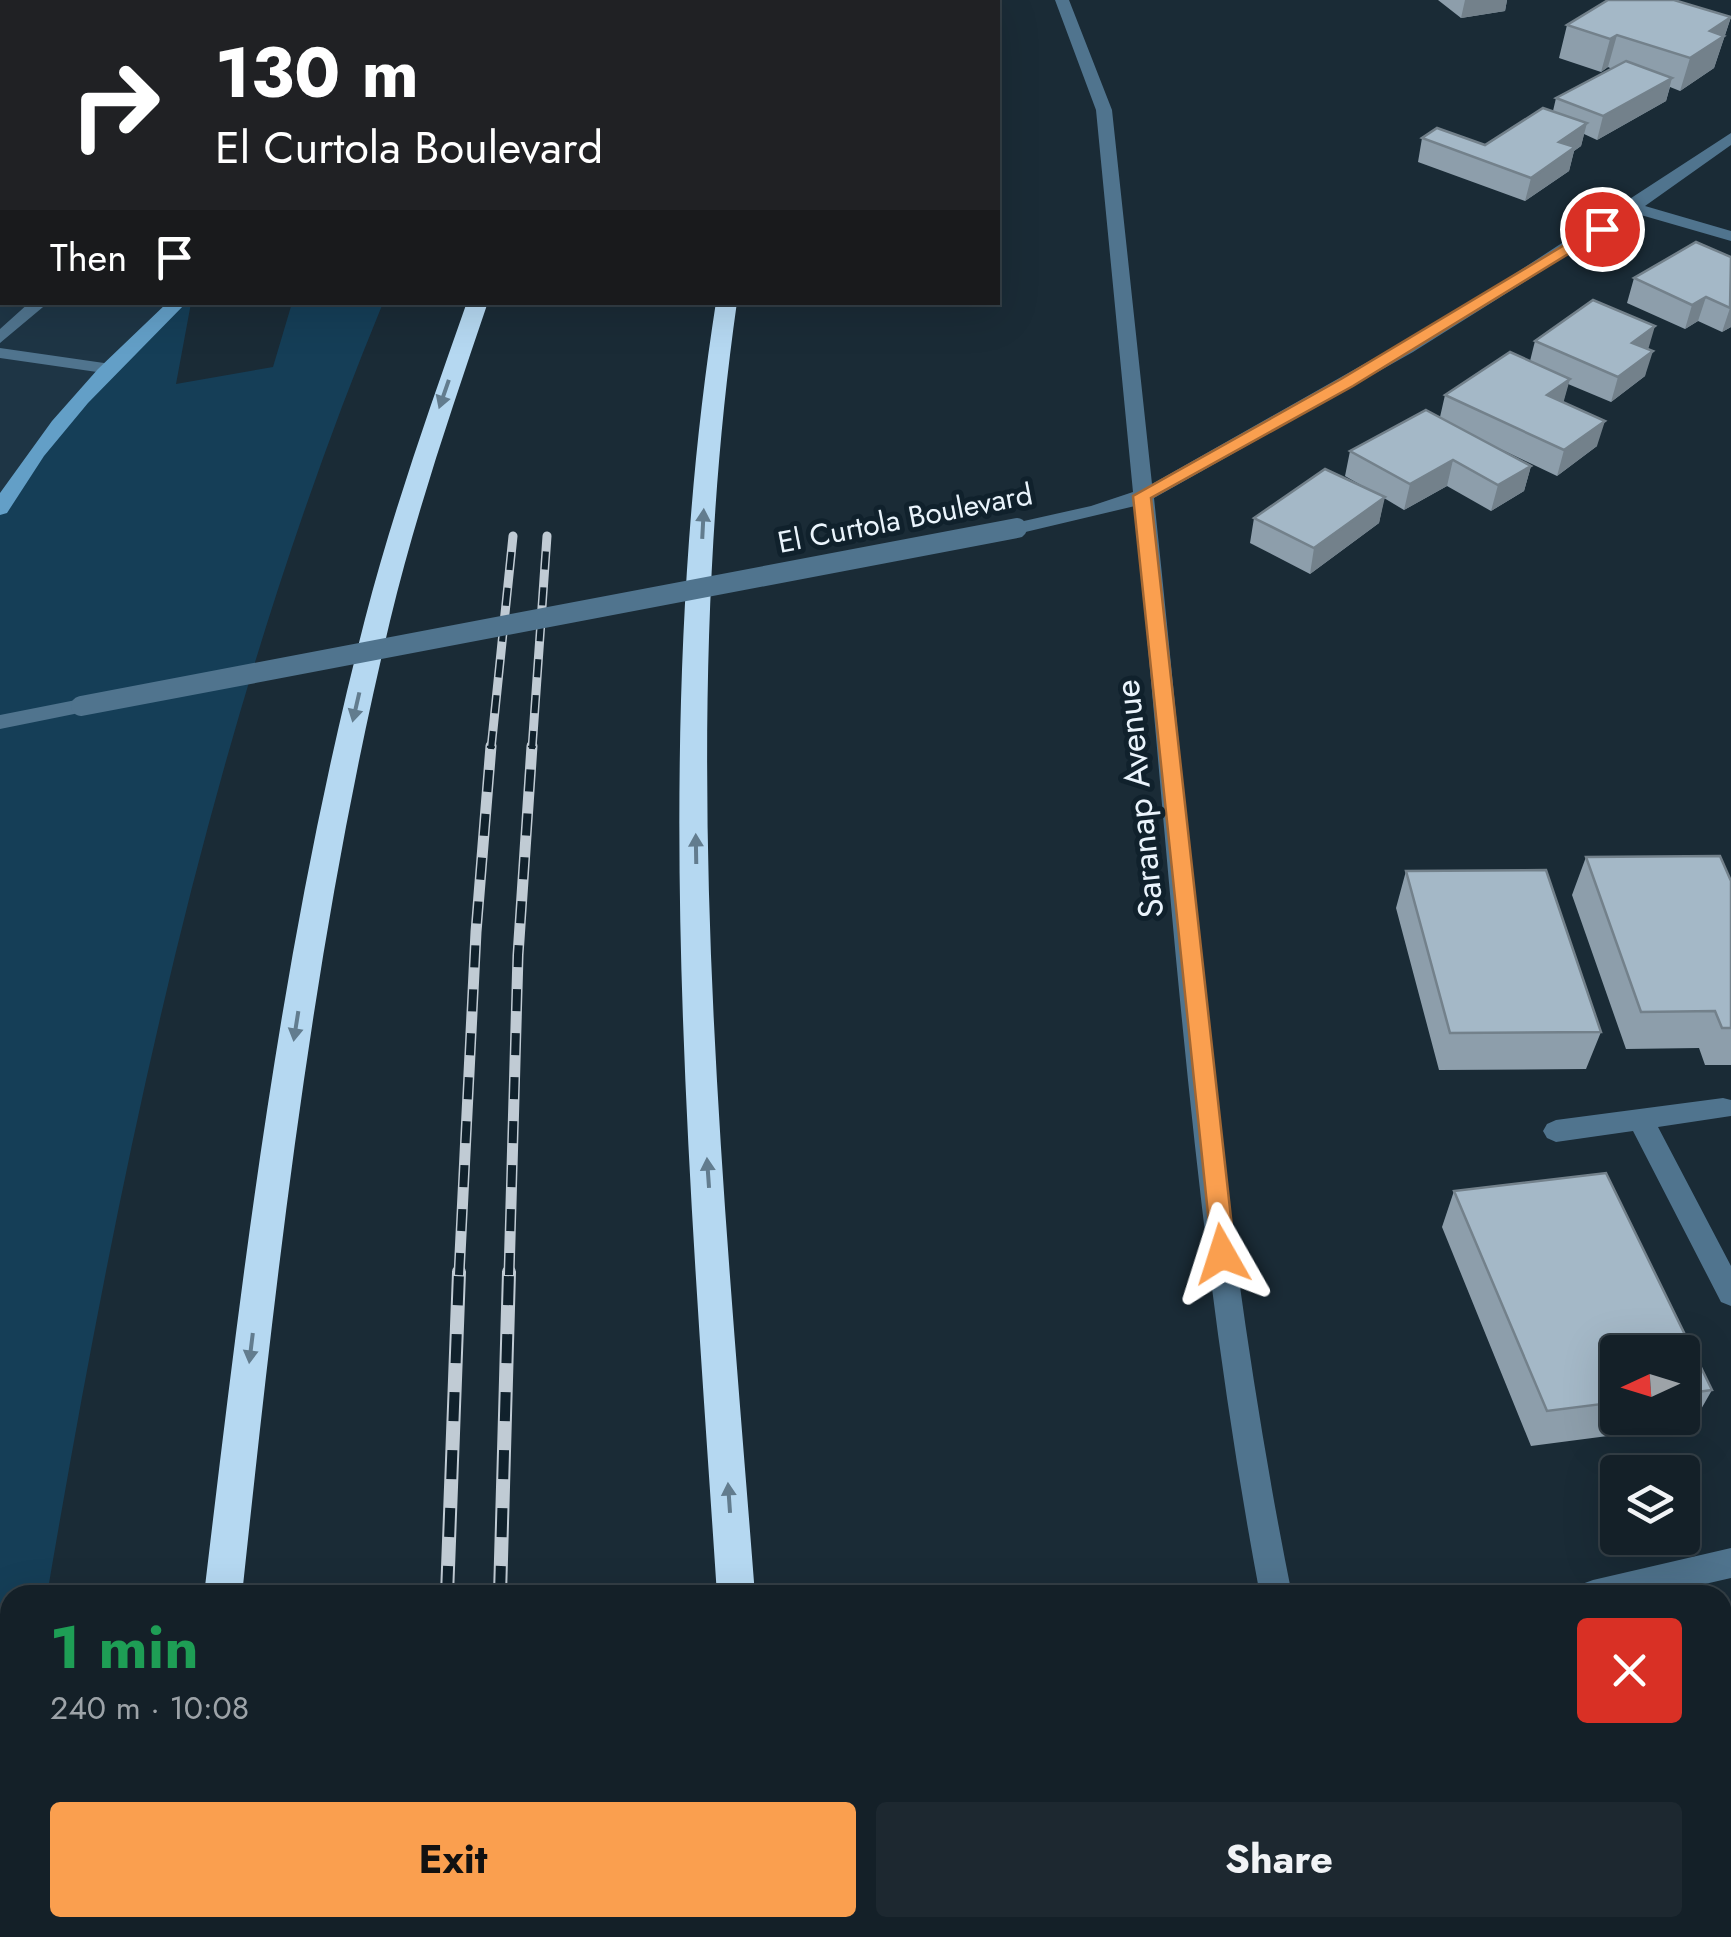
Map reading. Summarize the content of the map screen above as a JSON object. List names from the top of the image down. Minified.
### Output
{"streets":{"street":["El Curtola Boulevard","Saranap Avenue"]},"crossings":[["El Curtola Boulevard","Saranap Avenue"]],"north":"left","page":{"turn":["130 m","El Curtola Boulevard"],"then":"Then","heading":["1 min","240 m · 10:08"],"buttons":["Exit","Share"]}}
